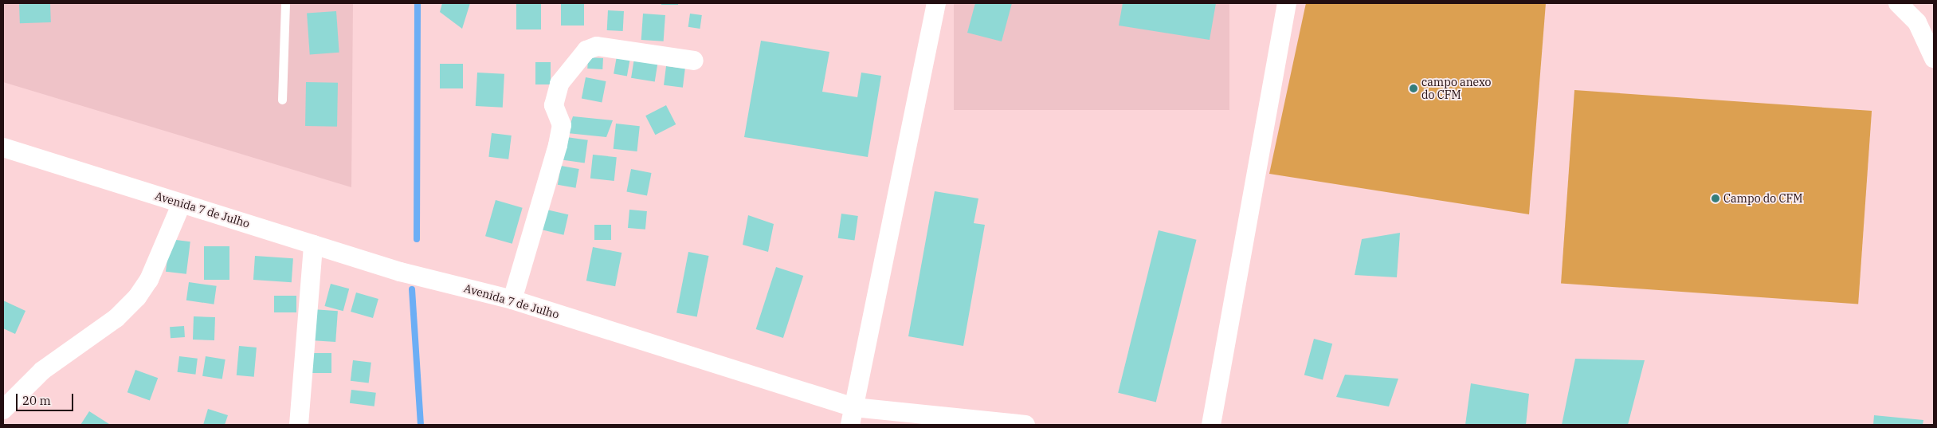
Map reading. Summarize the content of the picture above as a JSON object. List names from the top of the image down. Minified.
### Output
{"streets":{"street":["Avenida 7 de Julho"]},"places":["campo anexo do CFM","Campo do CFM"],"scale_bar":"20 m"}
